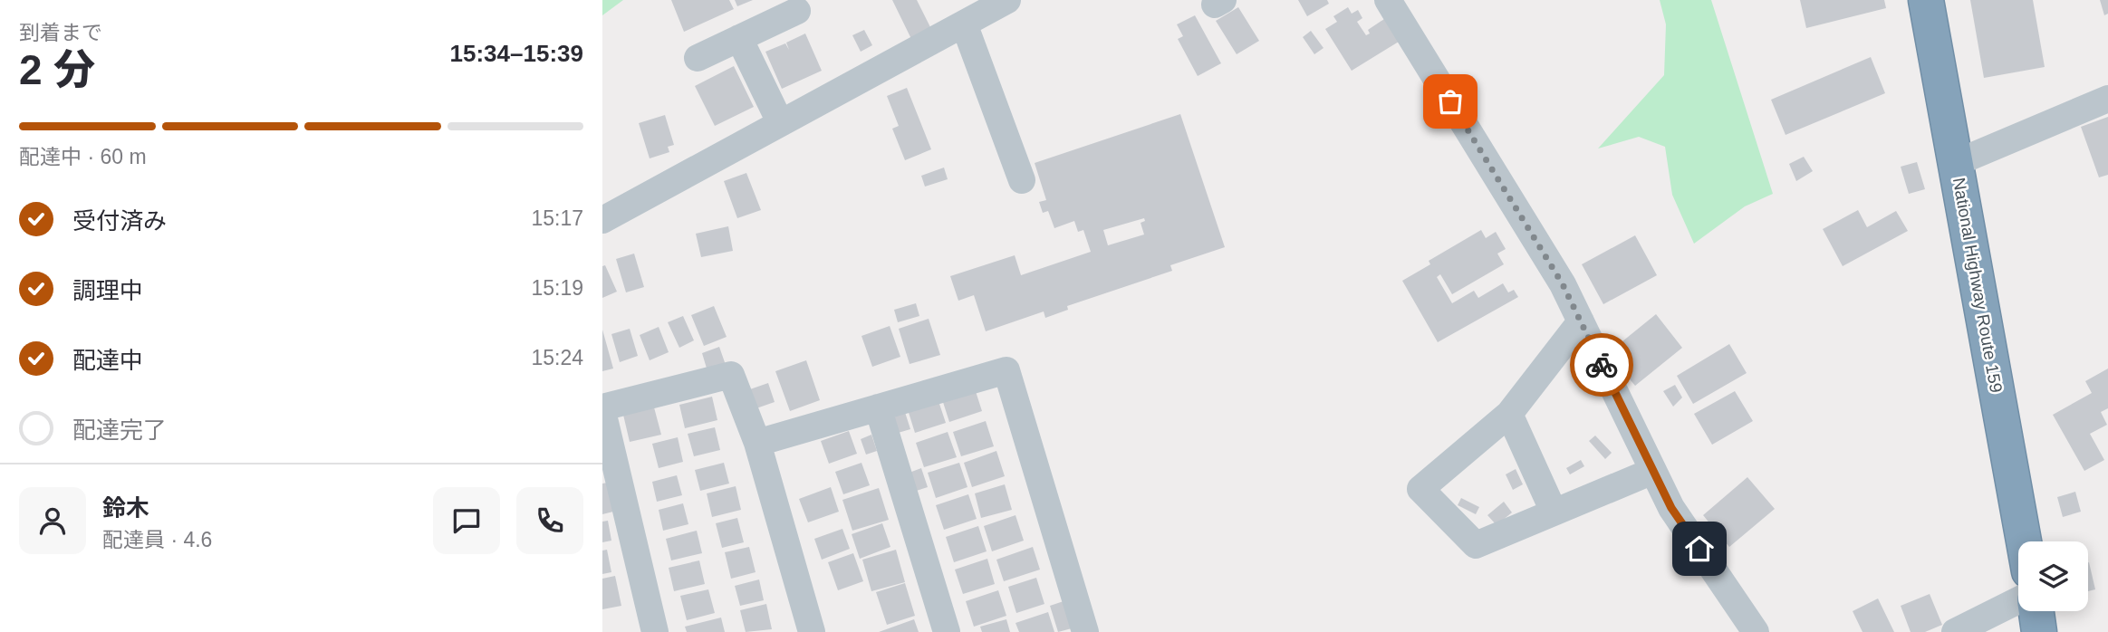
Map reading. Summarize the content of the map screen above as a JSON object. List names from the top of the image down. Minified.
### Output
{"streets":{"highway":["National Highway Route 159"]},"page":{"heading":["2 分","到着まで","15:34–15:39"],"panel":["鈴木","配達員 · 4.6"],"bar":"配達中 · 60 m","list":[["受付済み","15:17"],["調理中","15:19"],["配達中","15:24"],"配達完了"]}}
